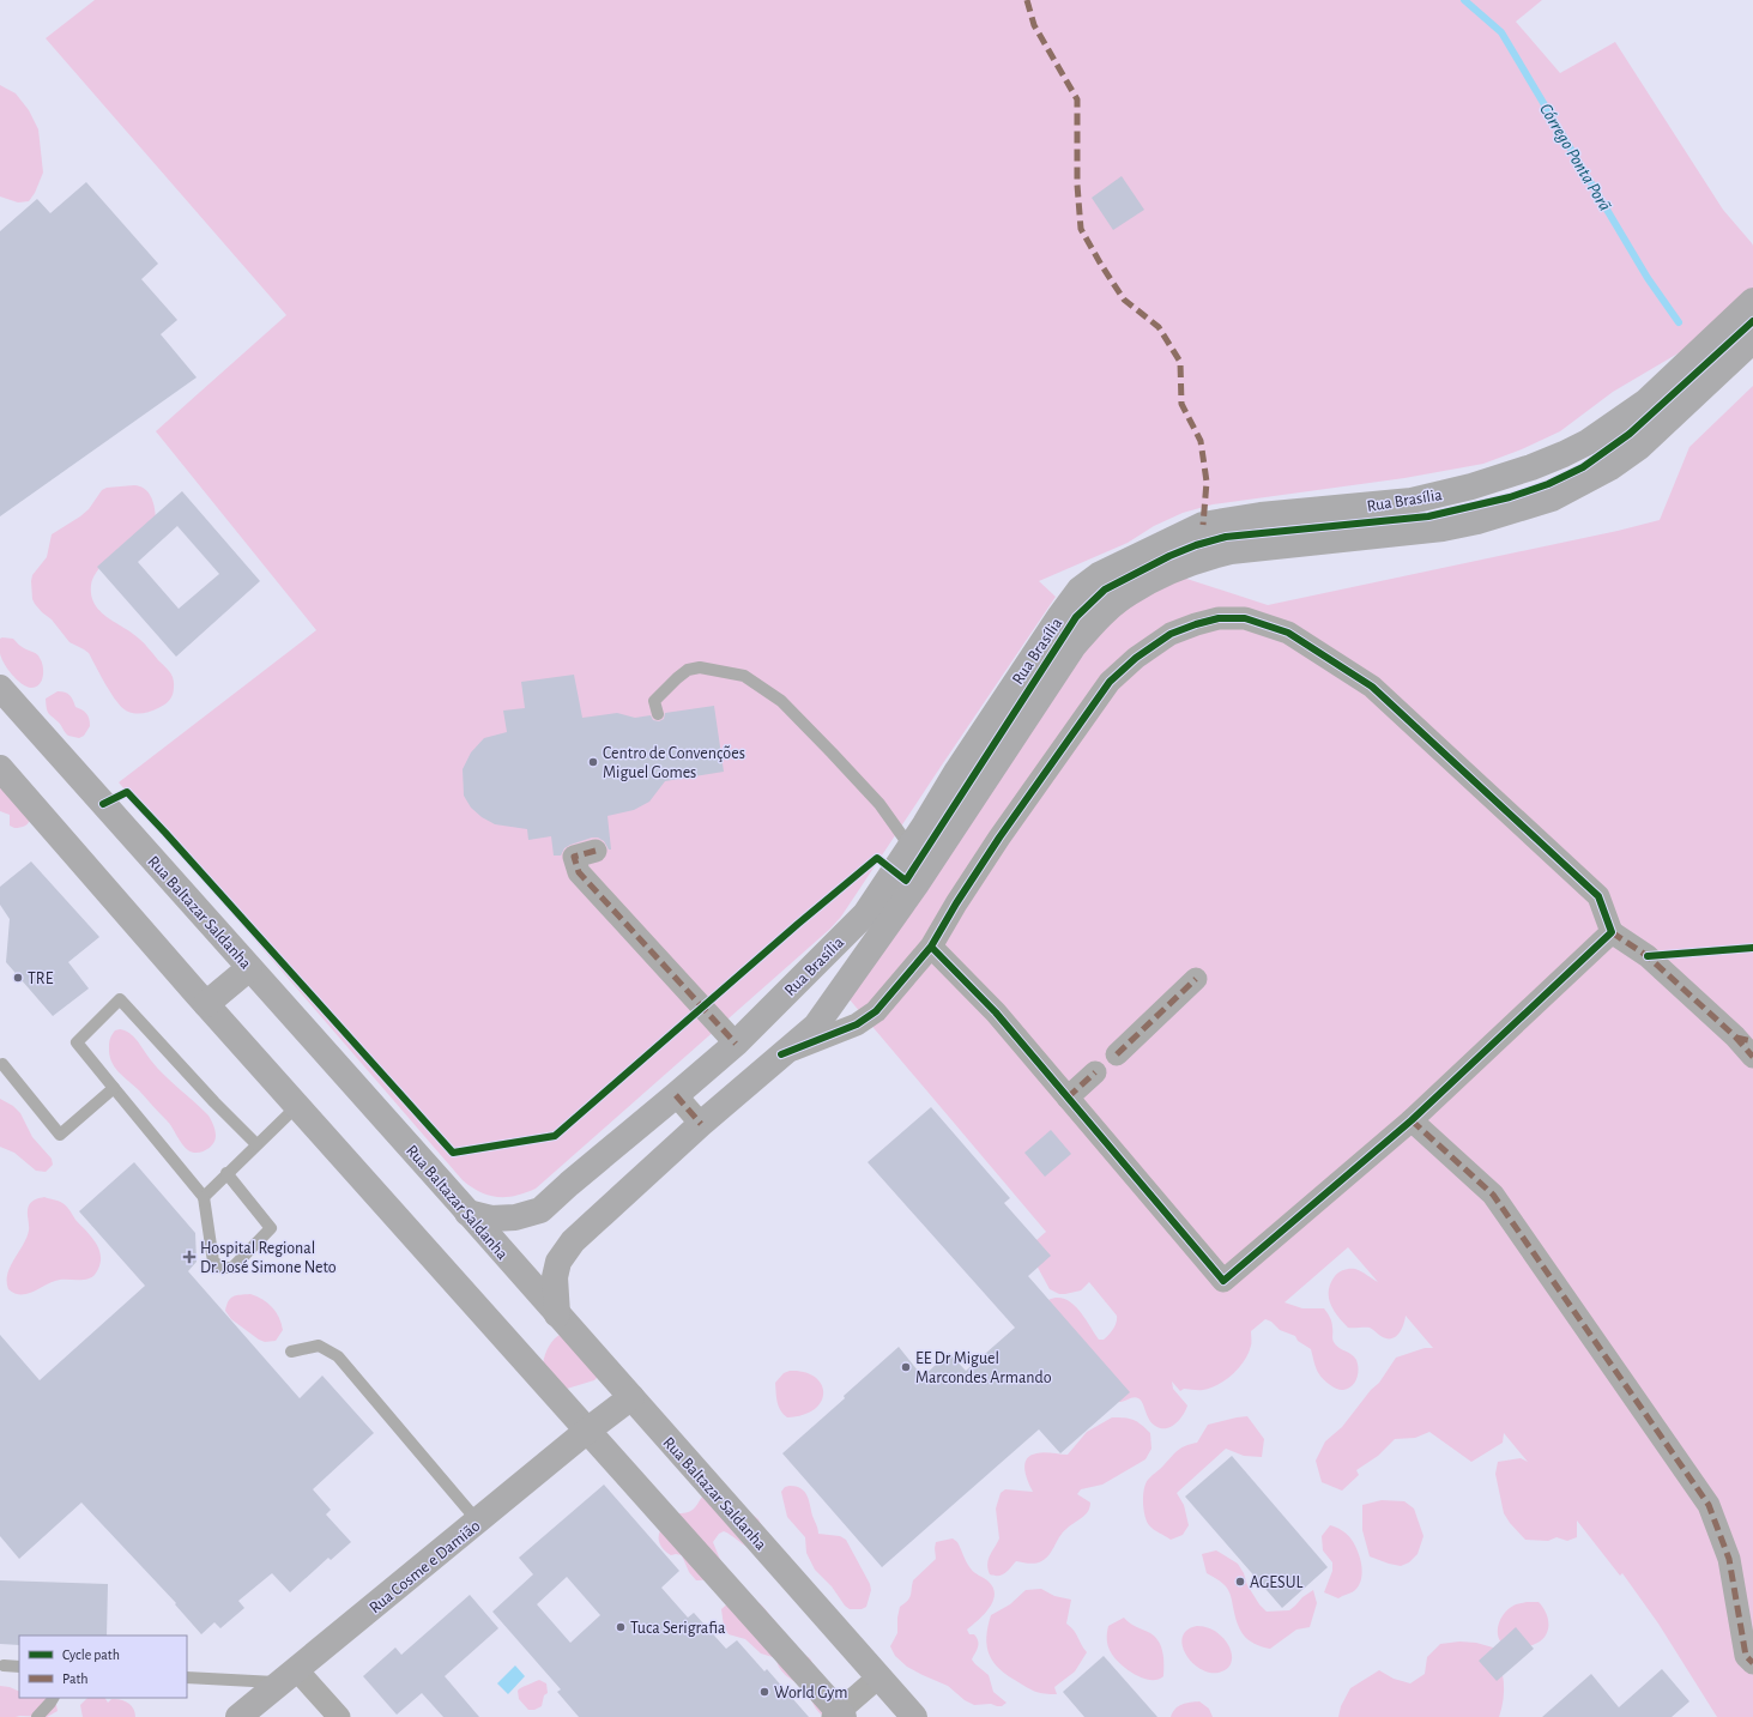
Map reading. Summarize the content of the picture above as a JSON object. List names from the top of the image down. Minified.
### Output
{"streets":{"main road":["Rua Brasília","Rua Baltazar Saldanha","Rua Cosme e Damião"]},"crossings":[["Rua Brasília","Rua Baltazar Saldanha"],["Rua Baltazar Saldanha","Rua Cosme e Damião"]],"water":["Córrego Ponta Porã"],"places":{"other":["Centro de Convenções Miguel Gomes","TRE","EE Dr Miguel Marcondes Armando","AGESUL","Tuca Serigrafia","World Gym"],"health":["Hospital Regional Dr. José Simone Neto"]},"legend":["Cycle path","Path"]}
